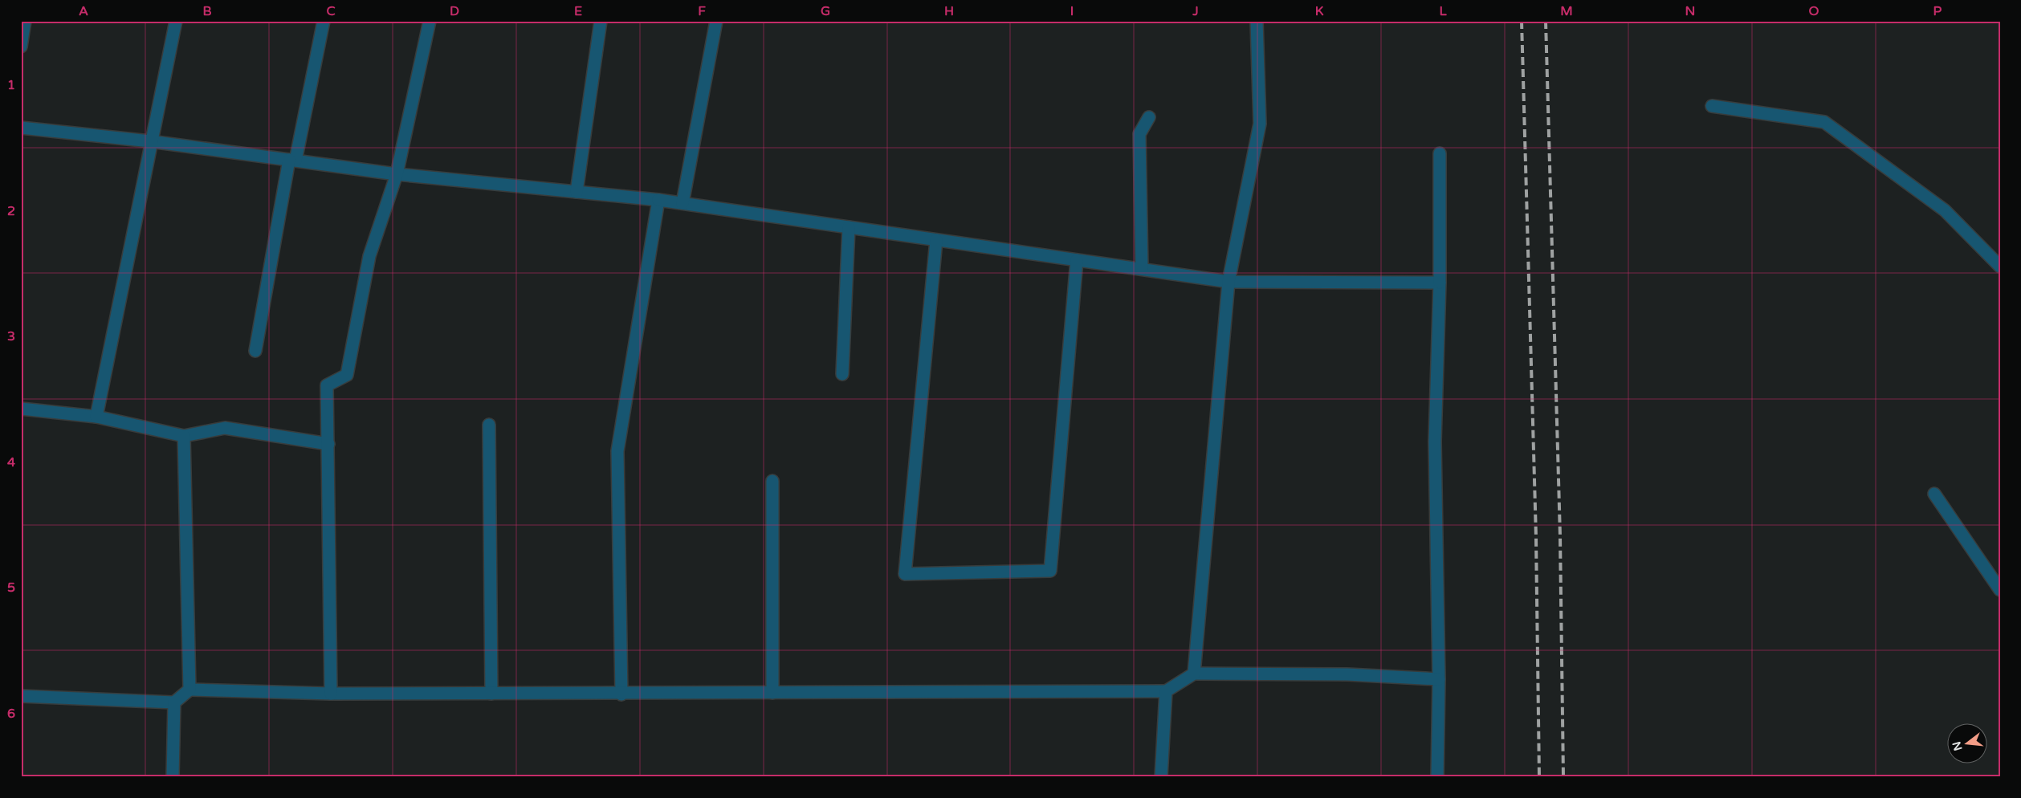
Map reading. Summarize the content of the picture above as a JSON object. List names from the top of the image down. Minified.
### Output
{"north":"left","grid":{"columns":["A","B","C","D","E","F","G","H","I","J","K","L","M","N","O","P"],"rows":["1","2","3","4","5","6"]}}
